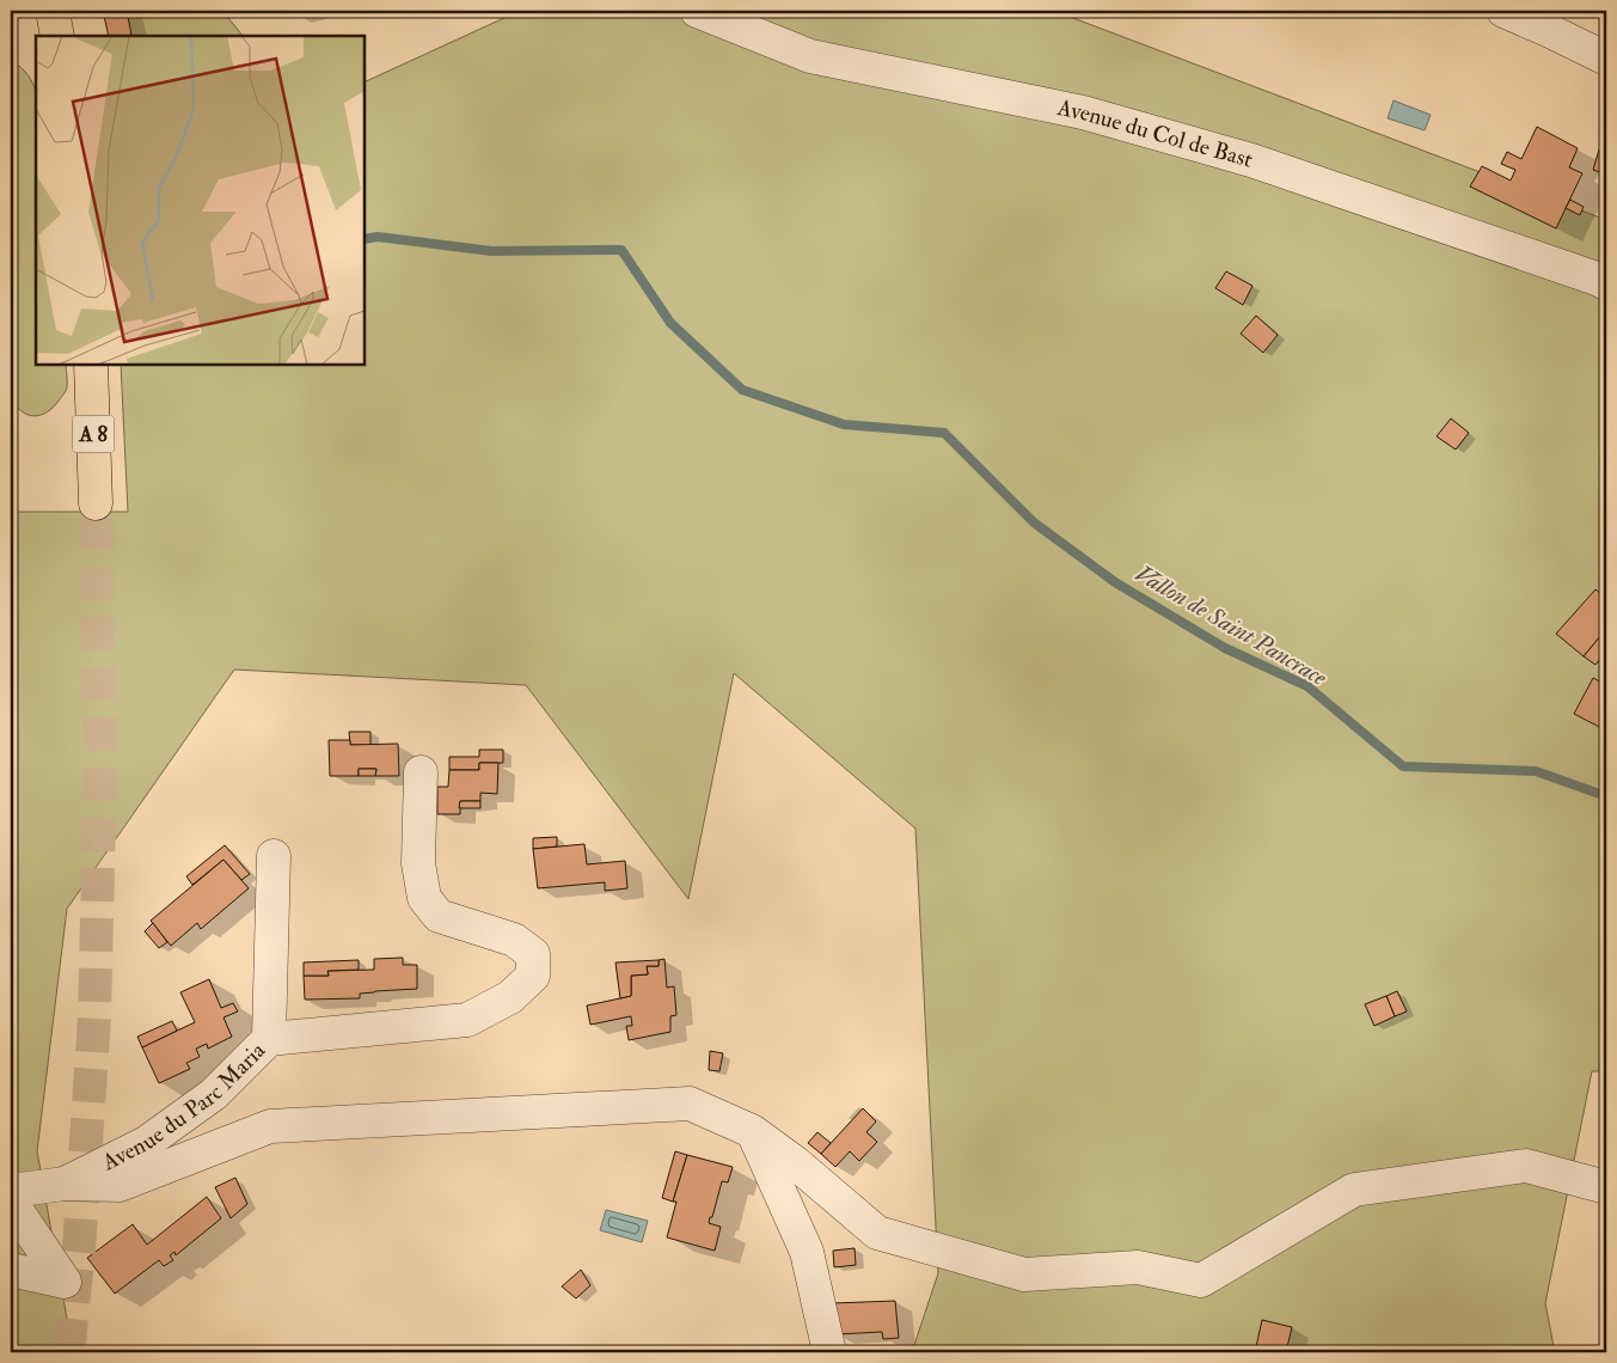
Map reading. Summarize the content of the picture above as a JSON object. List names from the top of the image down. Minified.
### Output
{"streets":{"highway":["A 8"],"street":["Avenue du Col de Bast","Avenue du Parc Maria"]},"water":["Vallon de Saint Pancrace"]}
